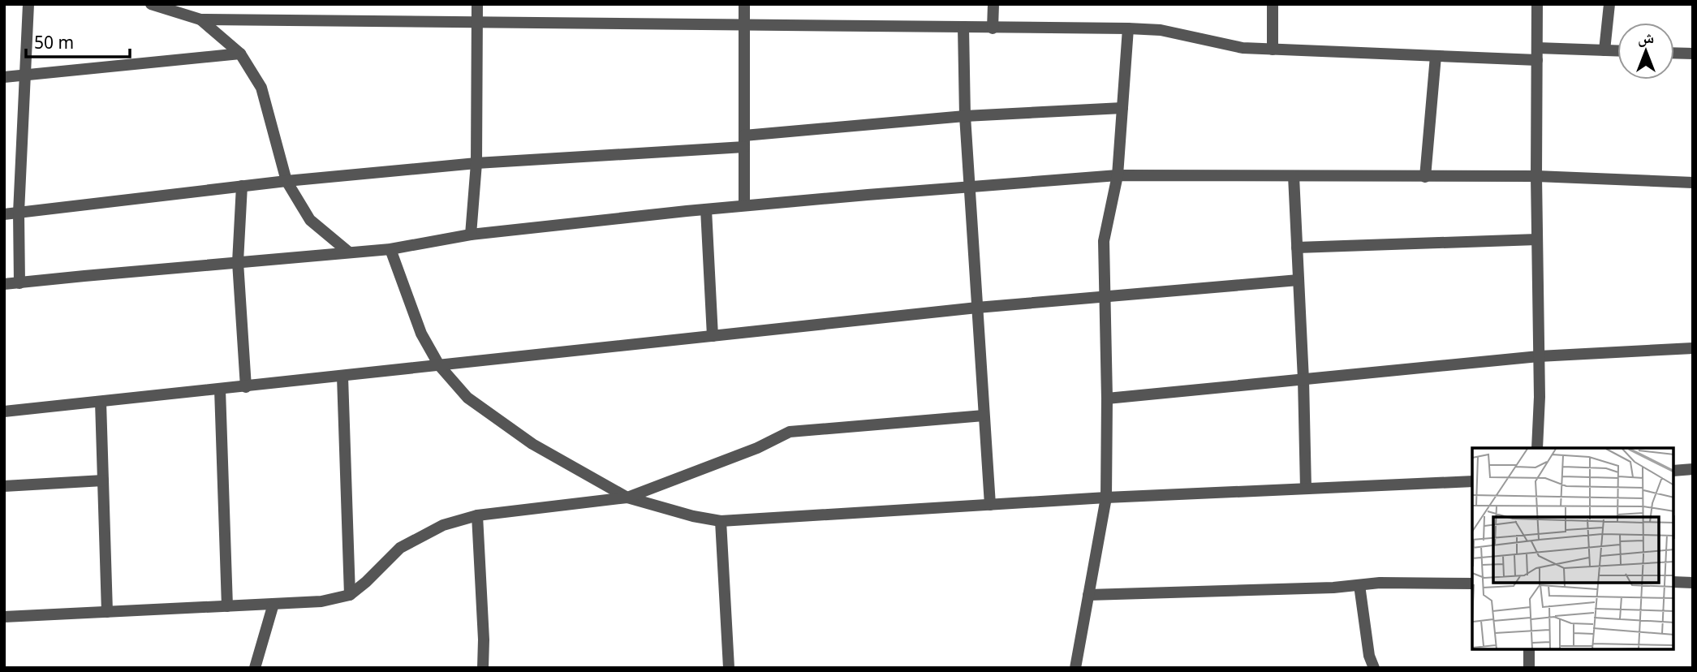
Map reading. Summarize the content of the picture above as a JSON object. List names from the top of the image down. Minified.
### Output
{"scale_bar":"50 m","north":"top"}
